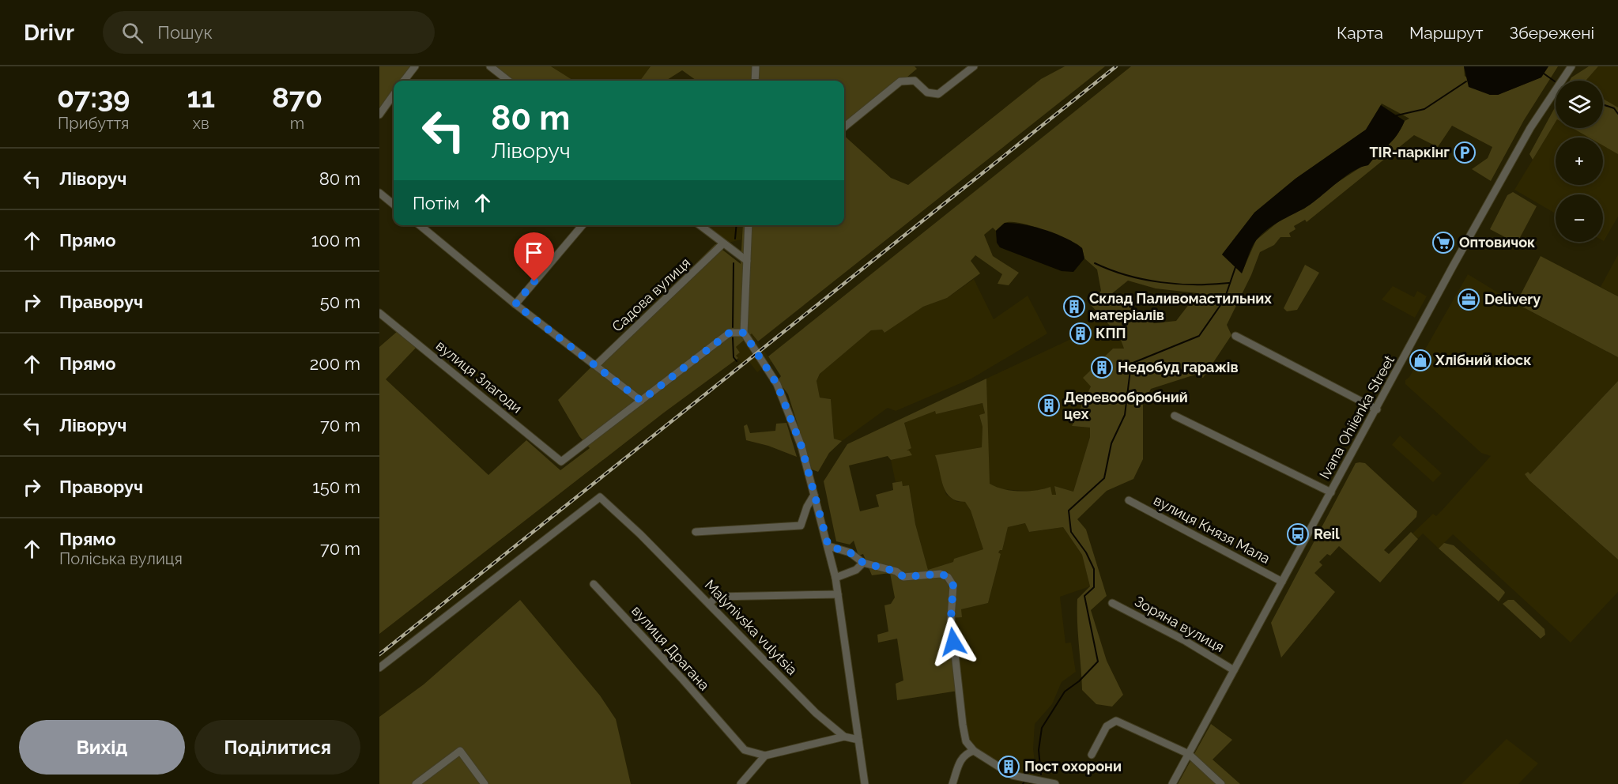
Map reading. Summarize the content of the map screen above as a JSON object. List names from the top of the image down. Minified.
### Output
{"streets":{"street":["Садова вулиця","вулиця Злагоди","Ivana Ohiienka Street","вулиця Князя Мала","Зоряна вулиця","Malynivska vulytsia","вулиця Драгана"]},"crossings":[["Ivana Ohiienka Street","вулиця Князя Мала"],["Ivana Ohiienka Street","Зоряна вулиця"]],"places":{"parking":["TIR-паркінг"],"supermarket":["Оптовичок"],"office":["Delivery"],"building":["Склад Паливомастильних матеріалів","КПП","Недобуд гаражів","Деревообробний цех","Пост охорони"],"shop":["Хлібний кіоск"],"bus stop":["Reil"]},"page":{"header":"Drivr","search":"Пошук","nav":["Карта","Маршрут","Збережені"],"eta":["07:39","Прибуття","11","хв","870","m"],"map_buttons":["+","−"],"turn":["80 m","Ліворуч"],"list":[{"name":"Ліворуч","value":"80 m"},{"name":"Прямо","value":"100 m"},{"name":"Праворуч","value":"50 m"},{"name":"Прямо","value":"200 m"},{"name":"Ліворуч","value":"70 m"},{"name":"Праворуч","value":"150 m"},{"name":"Прямо","note":"Поліська вулиця","value":"70 m"}],"then":"Потім","buttons":["Вихід","Поділитися"]}}
